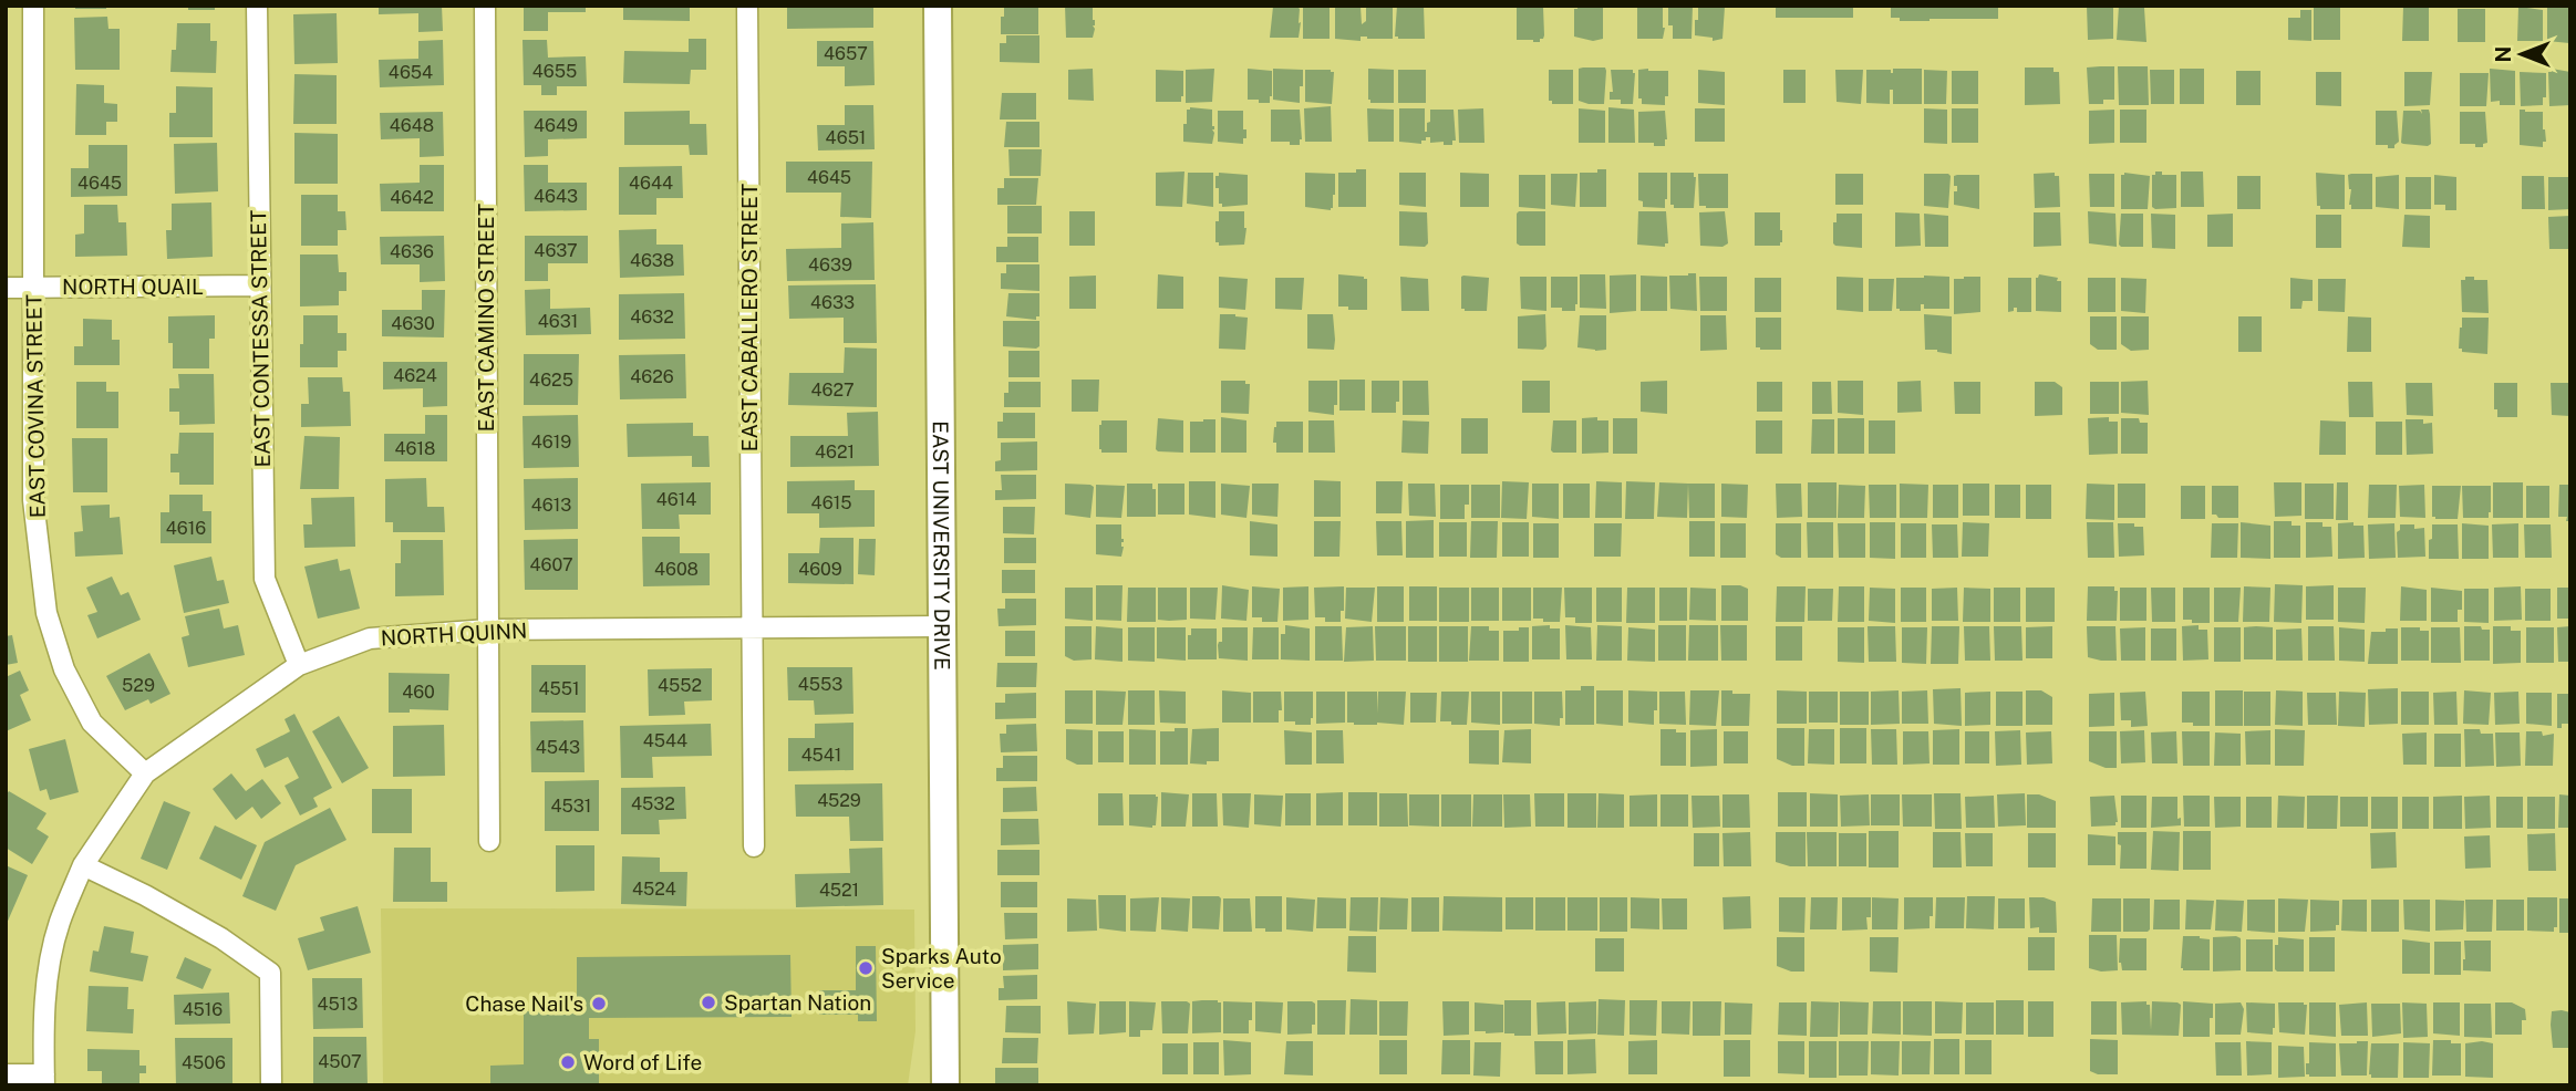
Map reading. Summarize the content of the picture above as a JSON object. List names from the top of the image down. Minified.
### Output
{"streets":{"main road":["EAST UNIVERSITY DRIVE"],"street":["NORTH QUAIL","EAST CAMINO STREET","EAST CABALLERO STREET","EAST CONTESSA STREET","EAST COVINA STREET","NORTH QUINN"]},"crossings":[["NORTH QUAIL","EAST CONTESSA STREET"],["NORTH QUAIL","EAST COVINA STREET"],["EAST CAMINO STREET","NORTH QUINN"],["EAST CABALLERO STREET","NORTH QUINN"],["EAST CONTESSA STREET","NORTH QUINN"],["EAST COVINA STREET","NORTH QUINN"],["EAST UNIVERSITY DRIVE","NORTH QUINN"]],"places":["Sparks Auto Service","Spartan Nation","Chase Nail's","Word of Life"],"house_numbers":["4657","4655","4654","4648","4649","4651","4645","4645","4644","4643","4642","4637","4636","4638","4639","4633","4632","4631","4630","4624","4626","4625","4627","4619","4618","4621","4614","4615","4613","4616","4607","4608","4609","4553","529","4552","4551","460","4544","4543","4541","4529","4532","4531","4524","4521","4513","4516","4507","4506"],"north":"left"}
